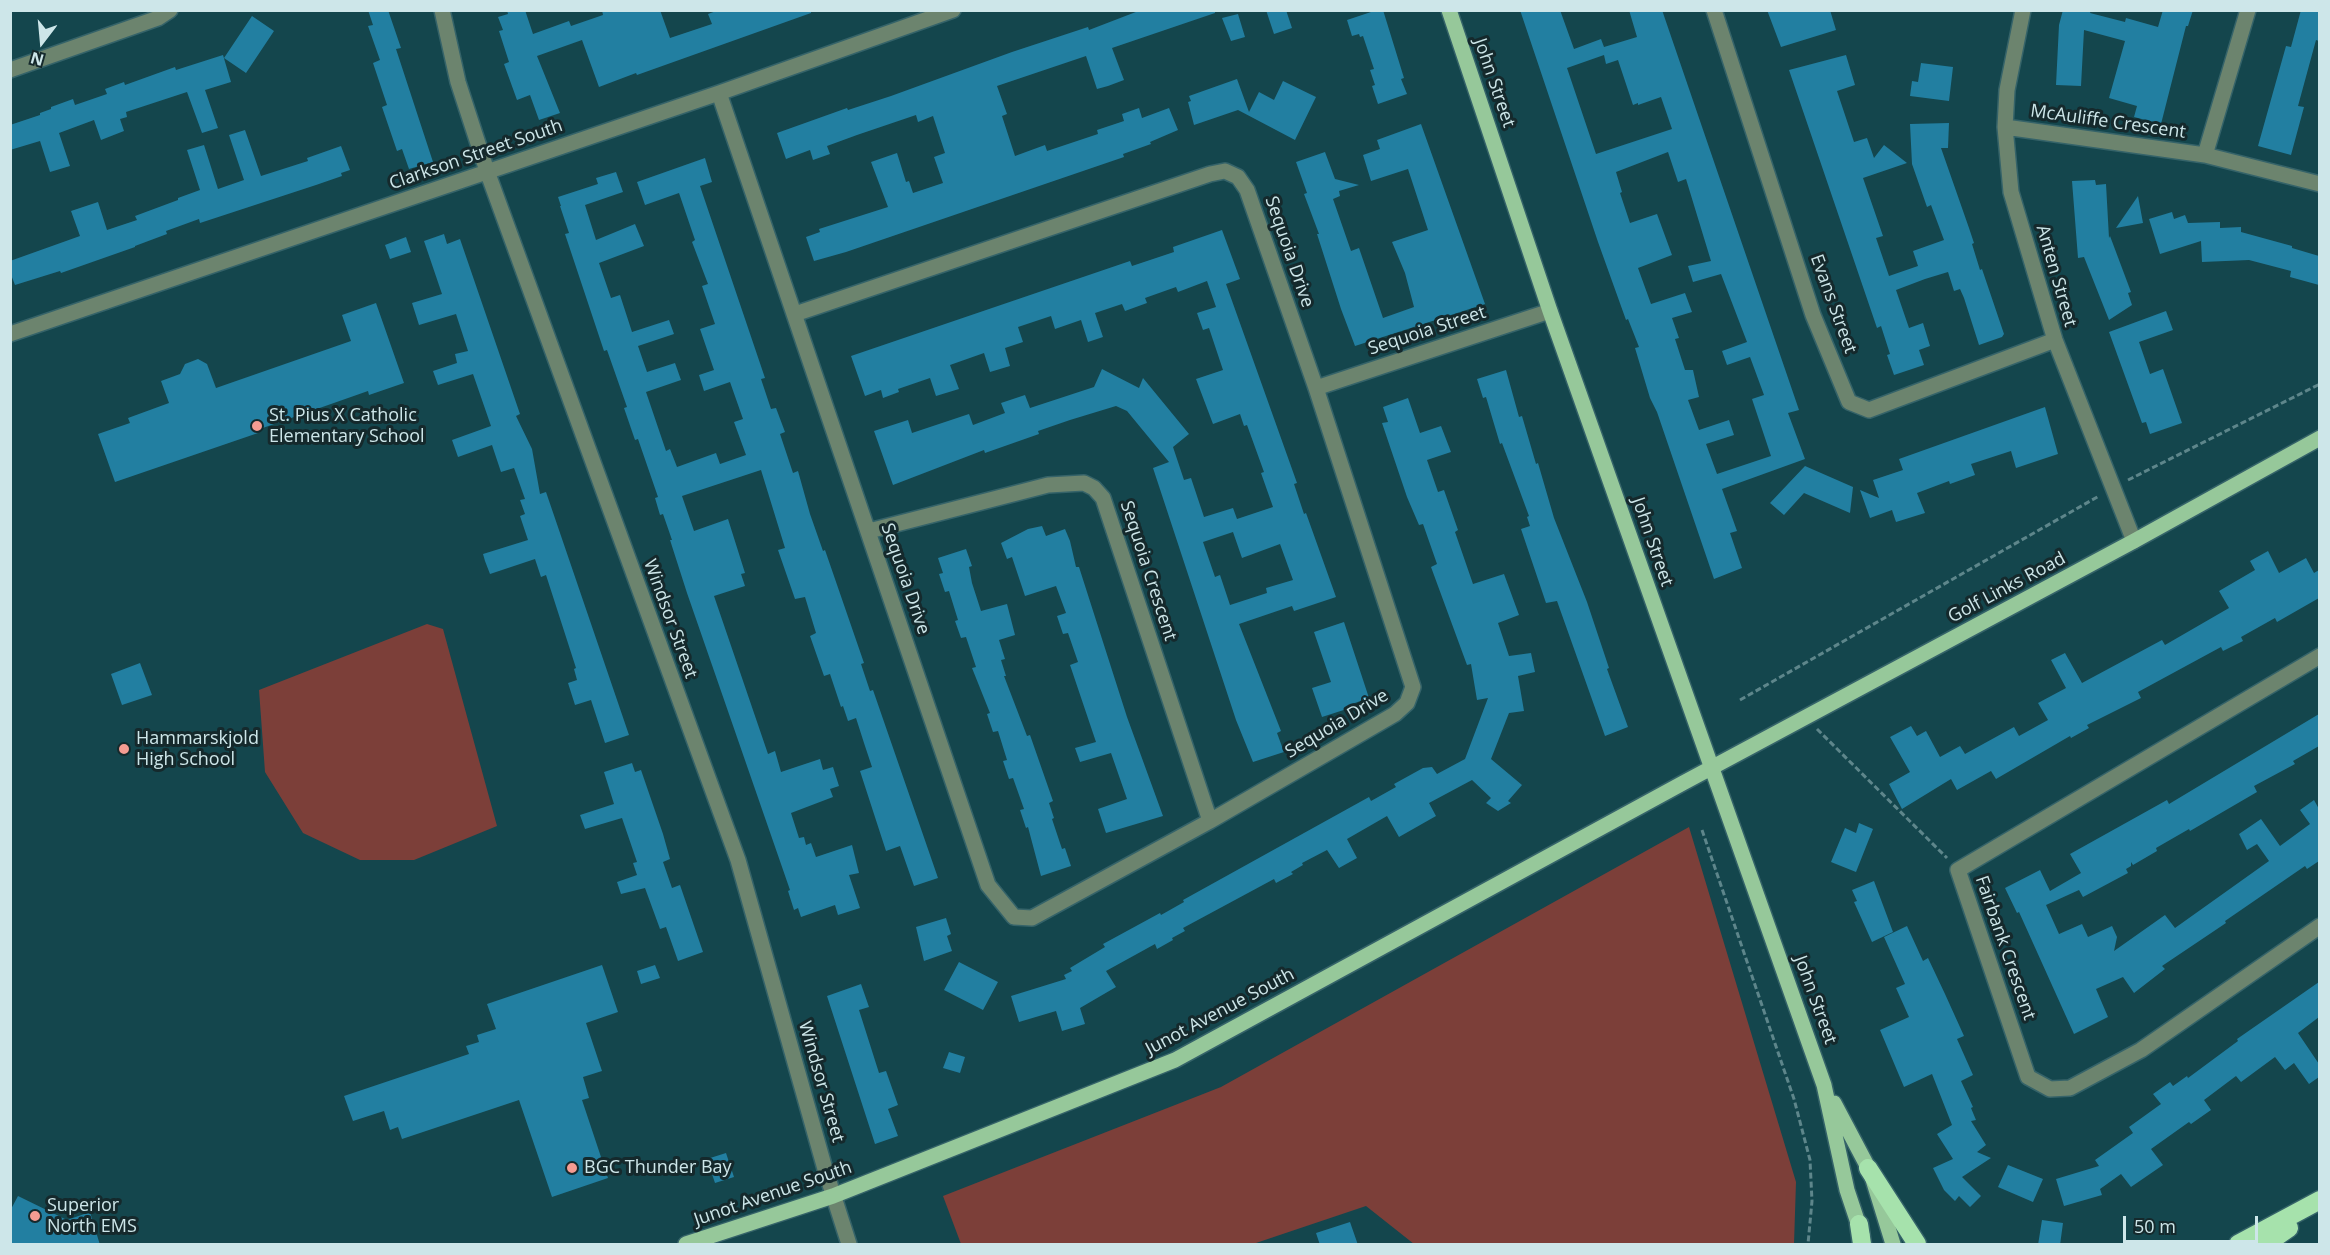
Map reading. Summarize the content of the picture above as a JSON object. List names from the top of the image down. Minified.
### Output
{"streets":{"main road":["John Street","Golf Links Road","Junot Avenue South"],"street":["McAuliffe Crescent","Clarkson Street South","Sequoia Drive","Anten Street","Evans Street","Sequoia Street","Sequoia Crescent","Windsor Street","Fairbank Crescent"]},"crossings":[["John Street","Sequoia Street"],["John Street","Golf Links Road"],["John Street","Junot Avenue South"],["McAuliffe Crescent","Anten Street"],["Clarkson Street South","Sequoia Drive"],["Clarkson Street South","Windsor Street"],["Sequoia Drive","Sequoia Street"],["Sequoia Drive","Sequoia Crescent"],["Anten Street","Evans Street"],["Anten Street","Golf Links Road"],["Golf Links Road","Junot Avenue South"],["Windsor Street","Junot Avenue South"]],"places":["St. Pius X Catholic Elementary School","Hammarskjold High School","BGC Thunder Bay","Superior North EMS"],"scale_bar":"50 m","north":"bottom"}
